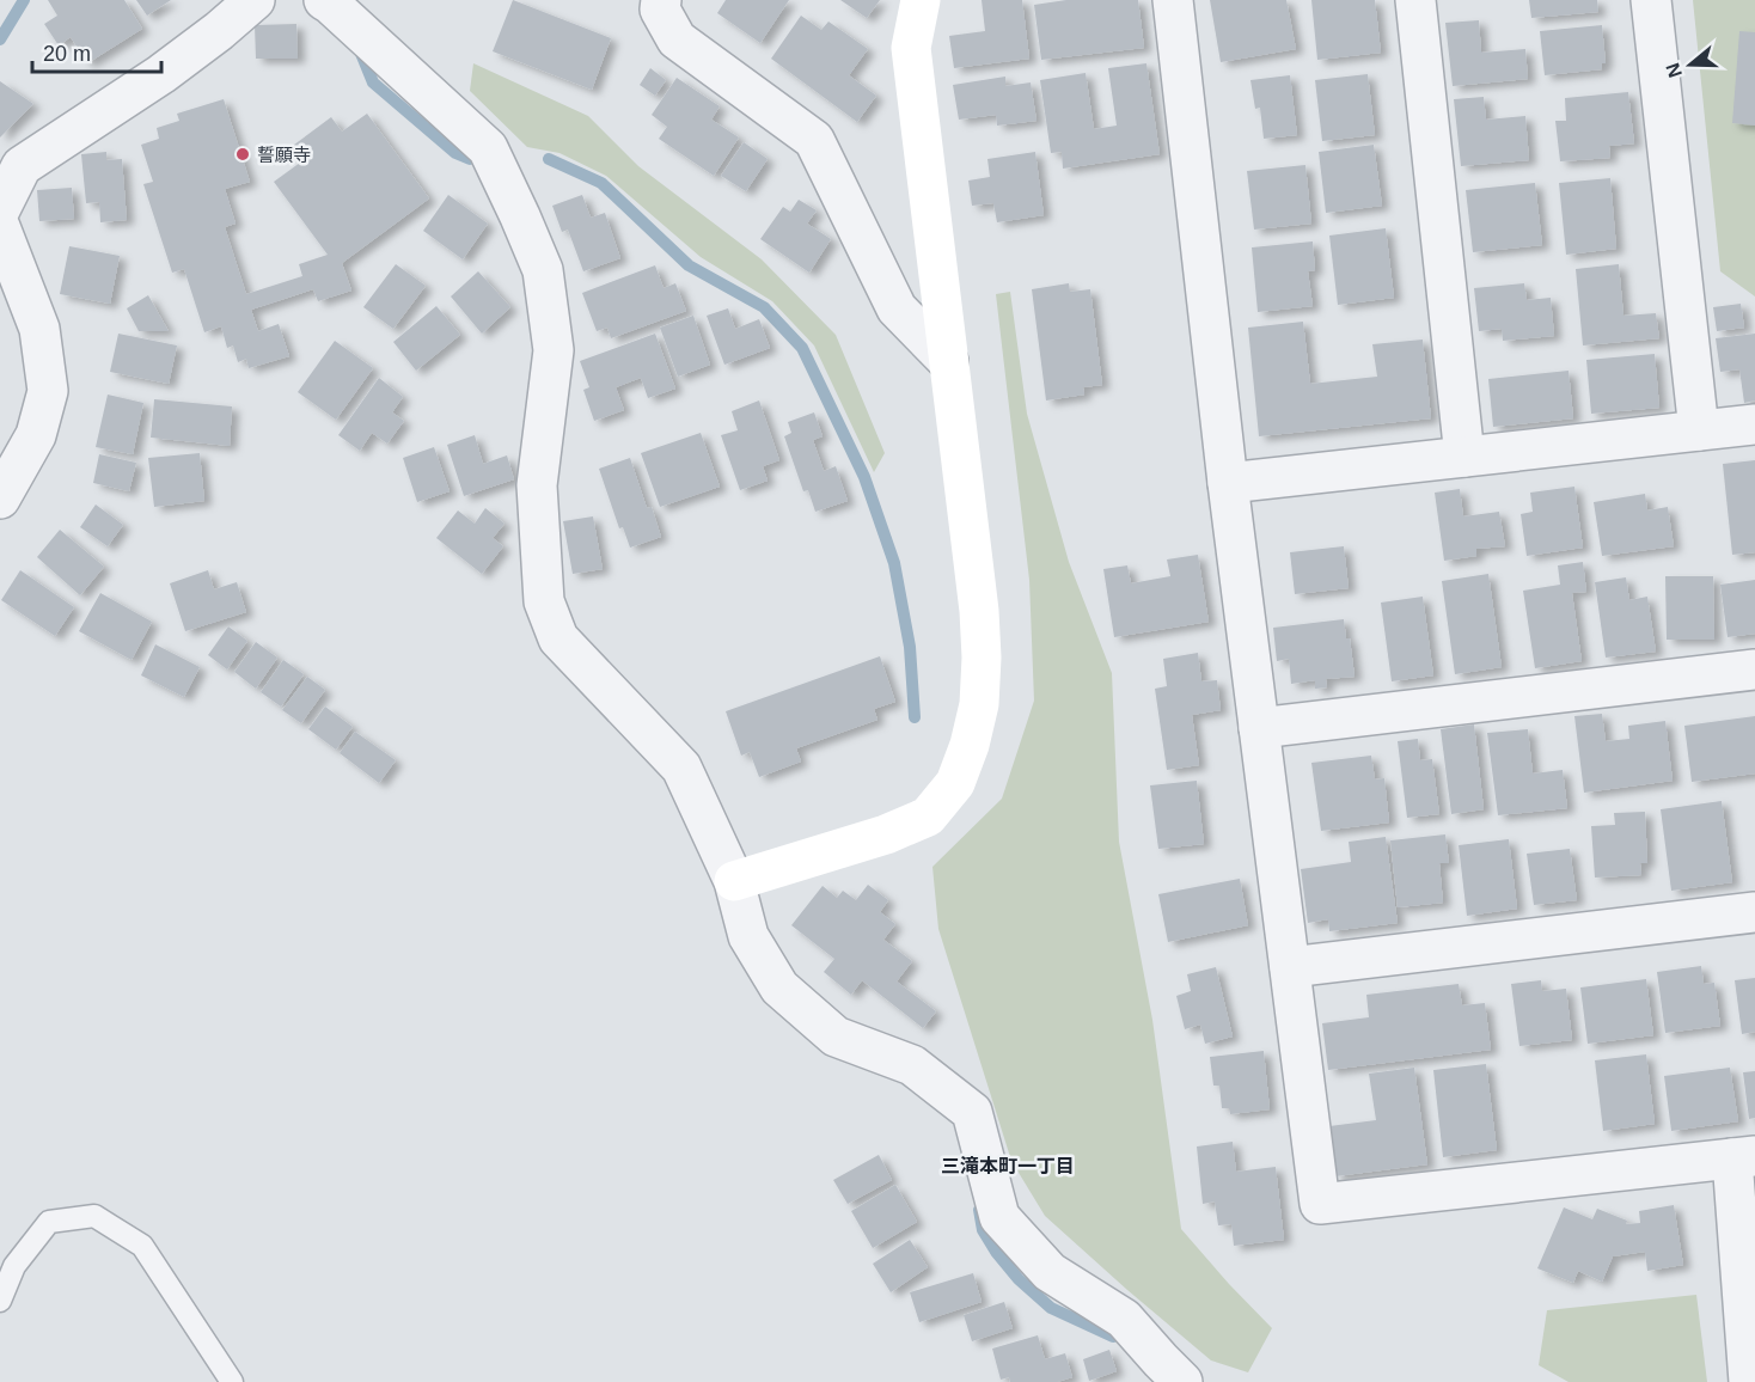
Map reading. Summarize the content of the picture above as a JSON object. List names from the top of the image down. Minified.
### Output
{"districts":["三滝本町一丁目"],"places":["誓願寺"],"scale_bar":"20 m","north":"left"}
